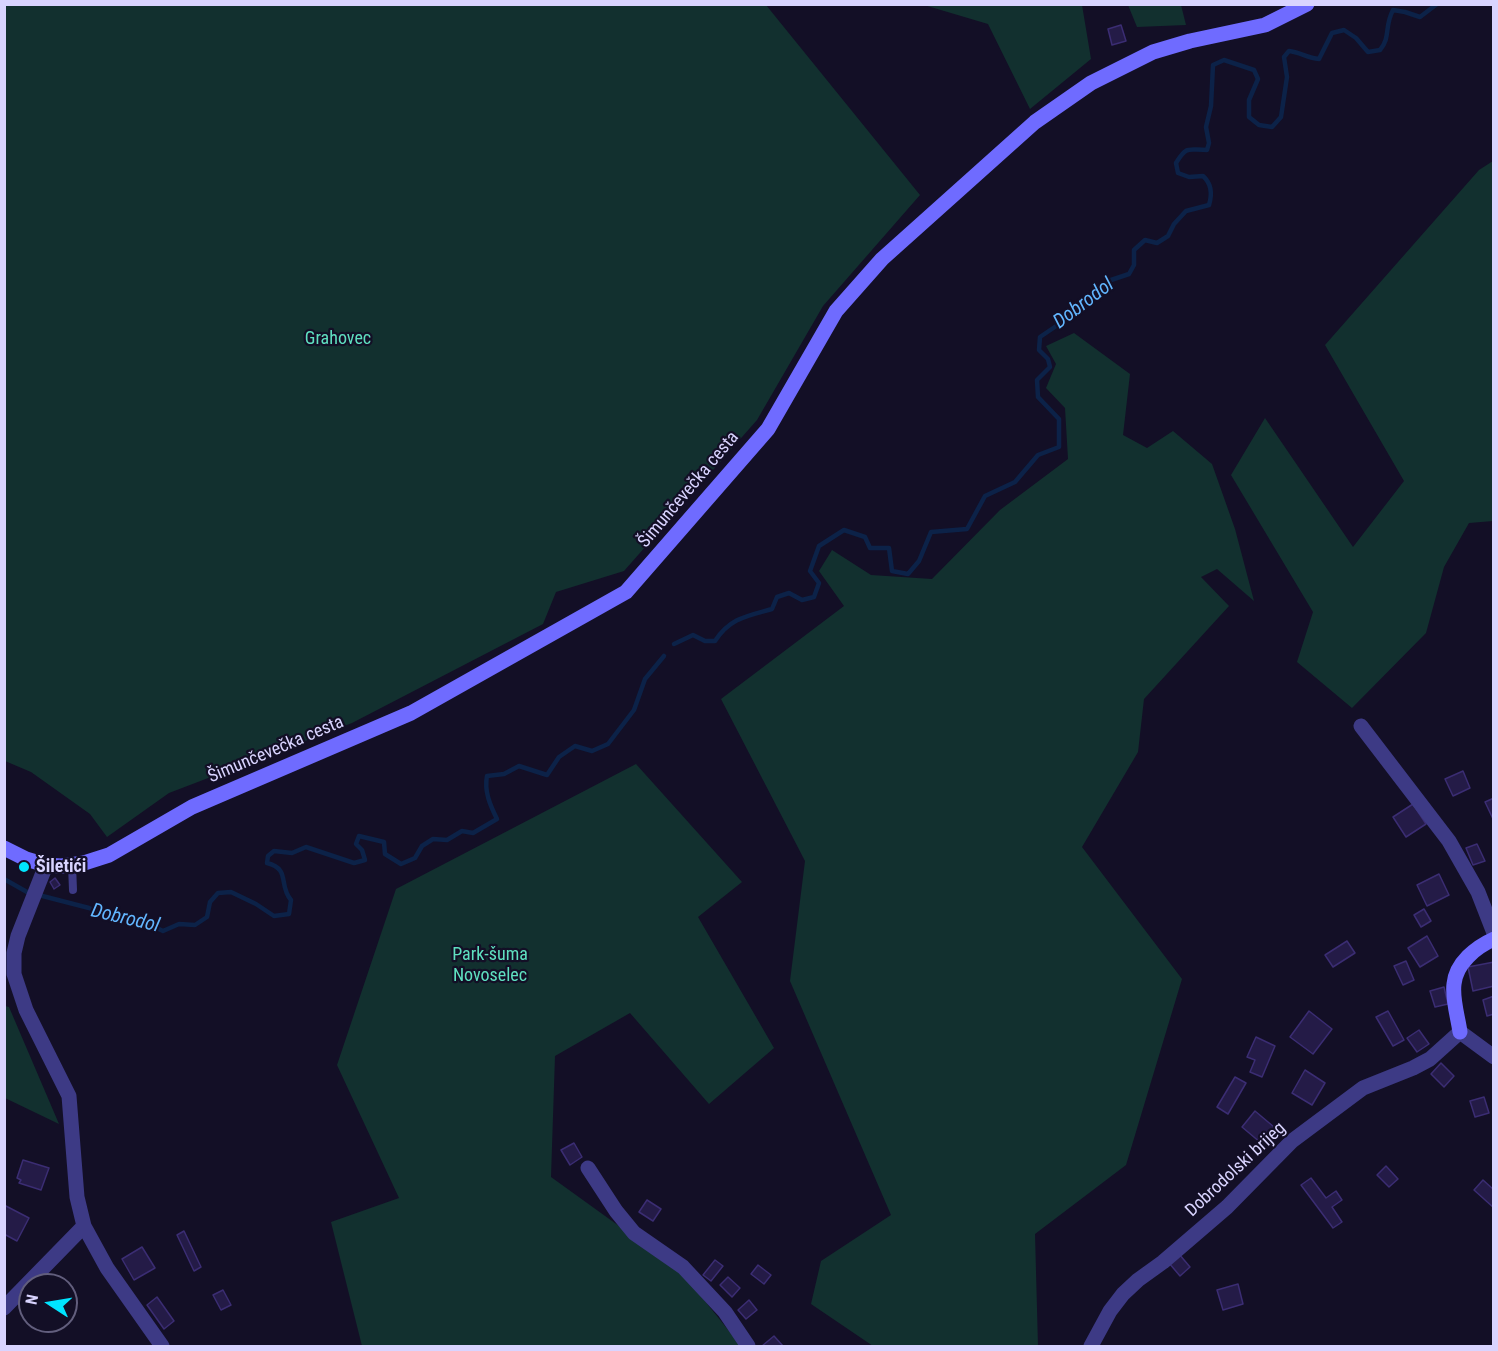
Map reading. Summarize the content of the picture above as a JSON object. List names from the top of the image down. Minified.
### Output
{"streets":{"street":["Šimunčevečka cesta","Dobrodolski brijeg"]},"water":["Dobrodol"],"parks":["Grahovec","Park-šuma Novoselec"],"places":["Šiletići"],"north":"left"}
